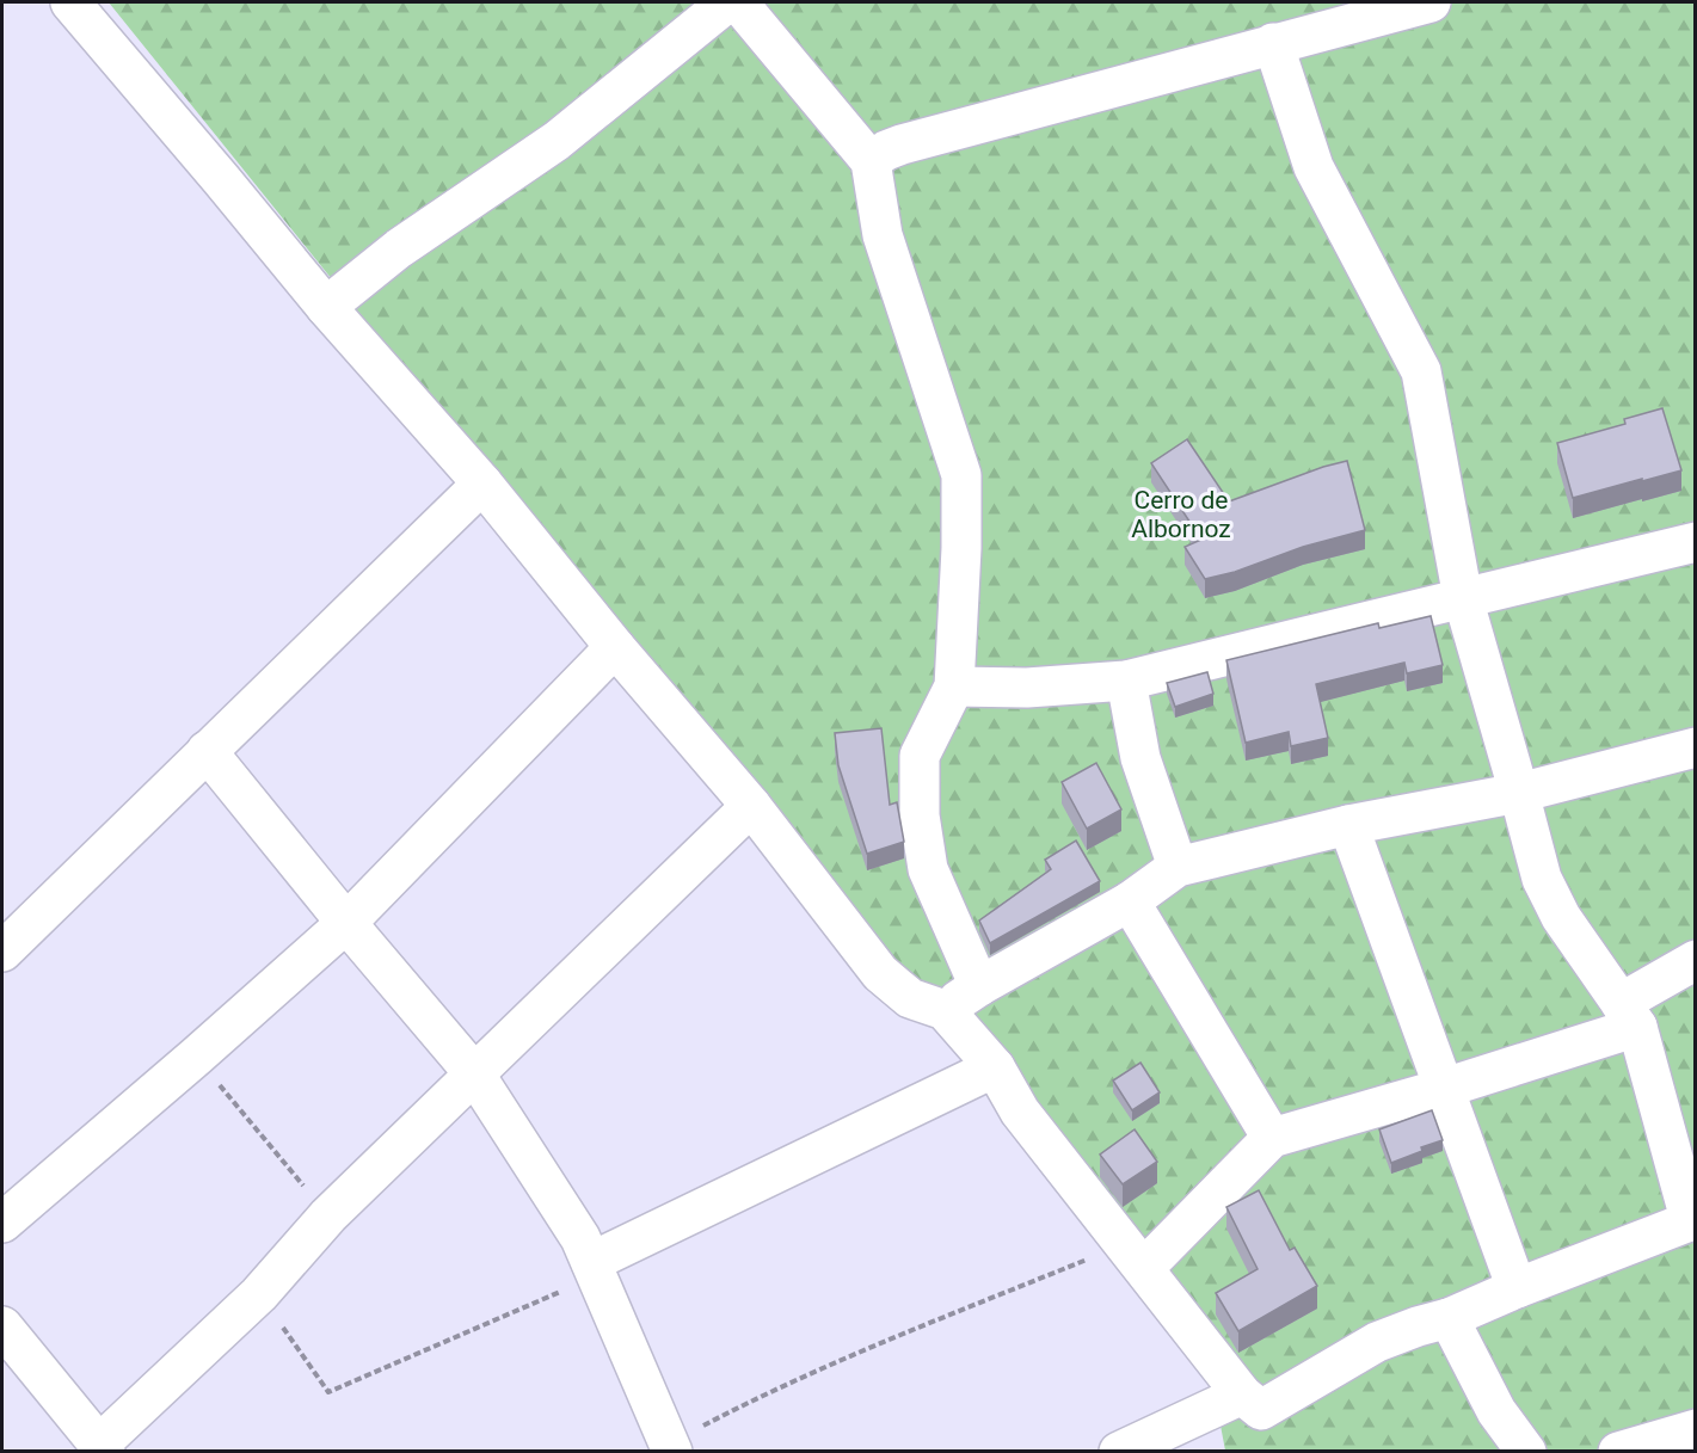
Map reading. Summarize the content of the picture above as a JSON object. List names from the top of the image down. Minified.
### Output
{"parks":["Cerro de Albornoz"]}
